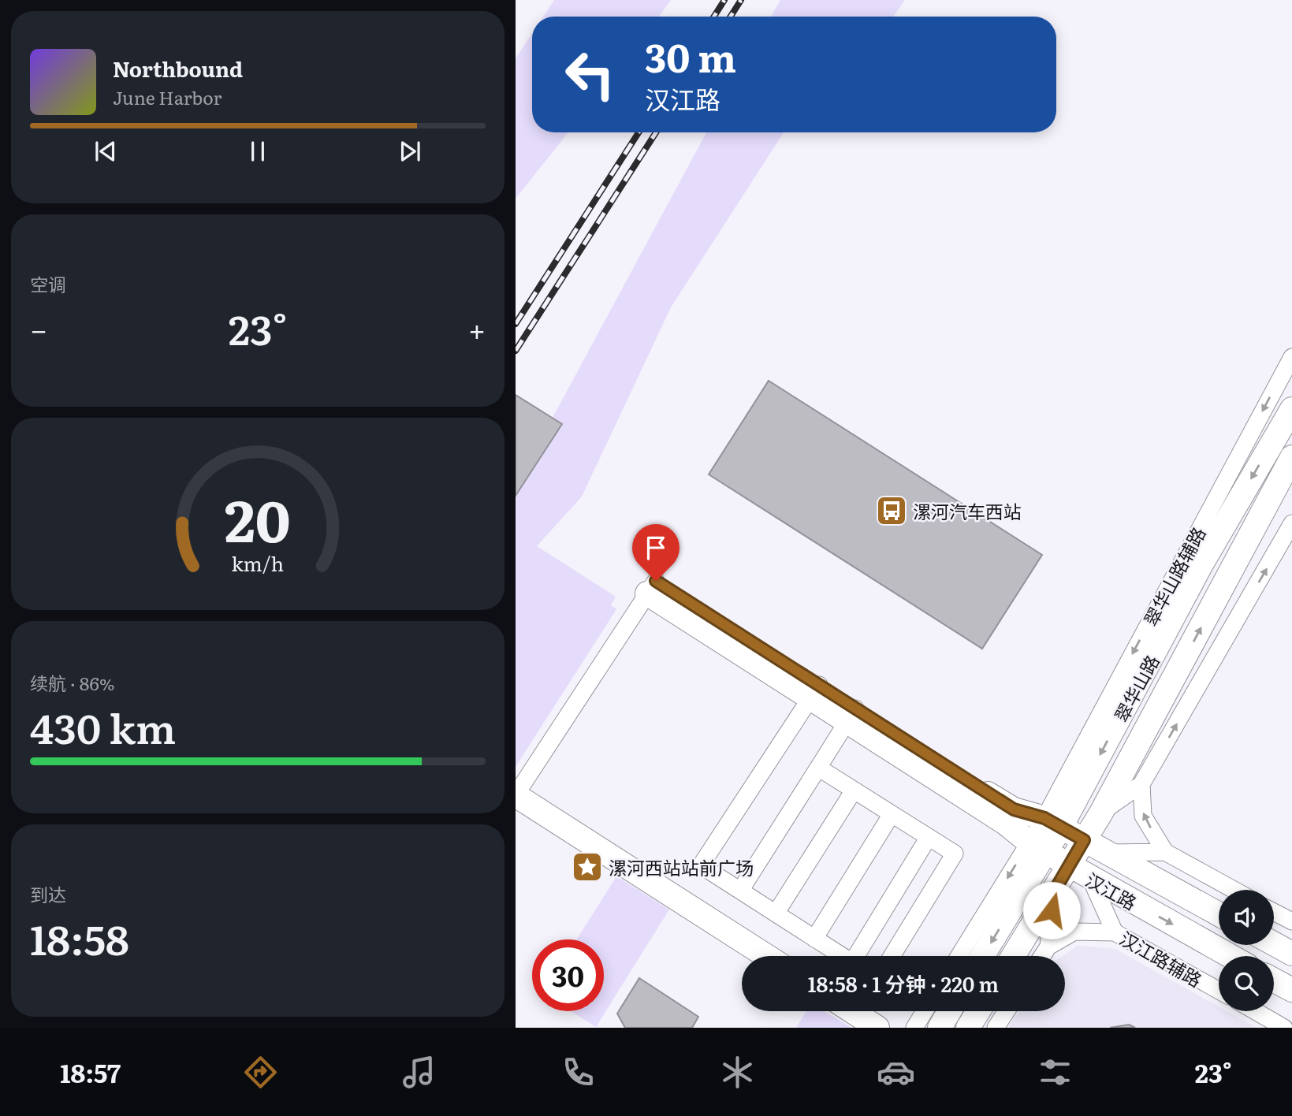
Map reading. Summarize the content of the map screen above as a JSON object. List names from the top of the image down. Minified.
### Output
{"streets":{"street":["翠华山路辅路","翠华山路","汉江路","汉江路辅路"]},"crossings":[["翠华山路辅路","翠华山路"],["翠华山路辅路","汉江路"],["翠华山路","汉江路"],["汉江路","汉江路辅路"]],"places":{"bus stop":["漯河汽车西站"],"place":["漯河西站站前广场"]},"page":{"turn":["30 m","汉江路"],"song":["Northbound","June Harbor"],"tile":["空调",["续航 · 86%","430 km"],["到达","18:58"]],"heat":["−","23°","+"],"limit":"30","trip":"18:58 · 1 分钟 · 220 m","tabs":["18:57","23°"],"gauge":["20","km/h"]}}
